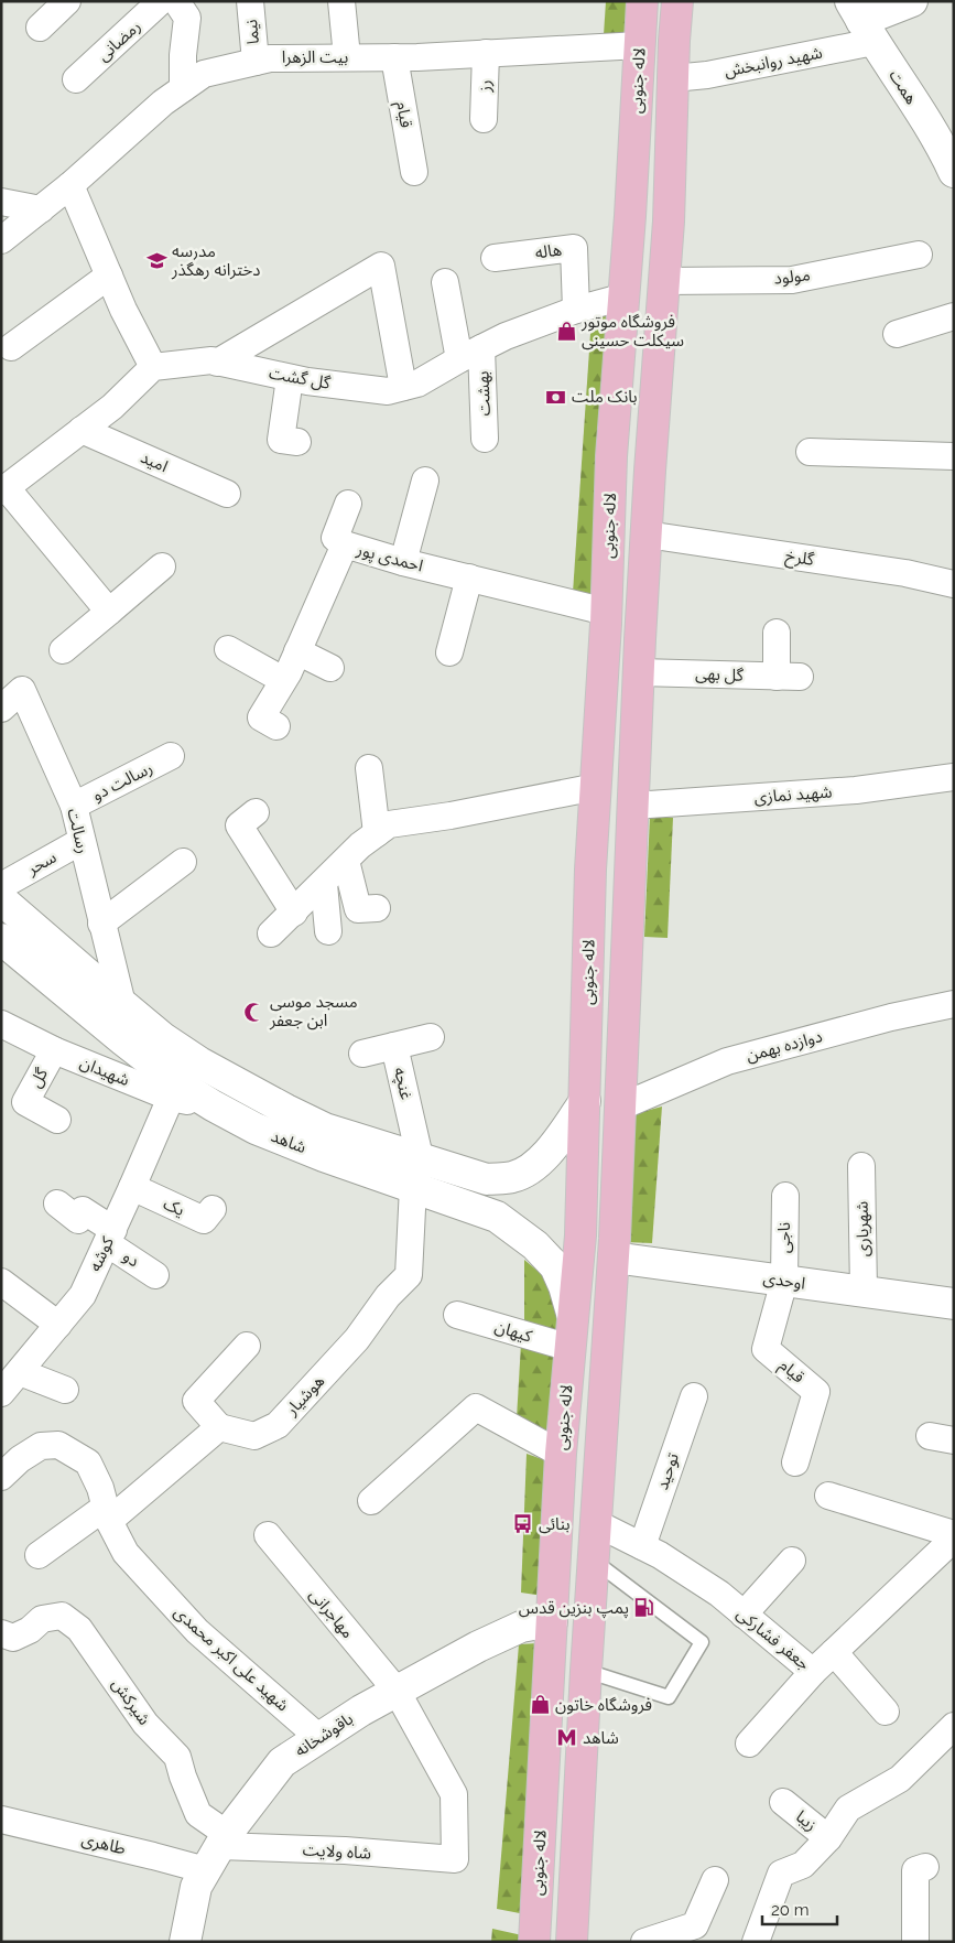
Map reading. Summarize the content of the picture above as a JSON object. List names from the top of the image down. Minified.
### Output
{"streets":{"main road":["لاله جنوبی","همت","شاهد","اوحدی","باقوشخانه"],"street":["نیما","رمضانی","بیت الزهرا","شهید روانبخش","رز","قیام","هاله","مولود","گل گشت","بهشت","امید","احمدی پور","گلرخ","گل بهی","رسالت دو","شهید نمازی","رسالت","سحر","دوازده بهمن","شهیدان","گل","غنچه","یک","شهریاری","ناجی","کوشه","دو","کیهان","هوشیار","توحید","مهاجرانی","جعفر فشارکی","شهید علی اکبر محمدی","شیرکش","زیبا","طاهری","شاه ولایت"]},"crossings":[["نیما","بیت الزهرا"],["بیت الزهرا","لاله جنوبی"],["بیت الزهرا","رز"],["بیت الزهرا","قیام"],["شهید روانبخش","لاله جنوبی"],["شهید روانبخش","همت"],["لاله جنوبی","مولود"],["لاله جنوبی","گل گشت"],["لاله جنوبی","احمدی پور"],["لاله جنوبی","گلرخ"],["لاله جنوبی","گل بهی"],["لاله جنوبی","شهید نمازی"],["لاله جنوبی","دوازده بهمن"],["لاله جنوبی","شاهد"],["لاله جنوبی","اوحدی"],["لاله جنوبی","کیهان"],["لاله جنوبی","جعفر فشارکی"],["لاله جنوبی","باقوشخانه"],["قیام","ناجی"],["قیام","اوحدی"],["هاله","گل گشت"],["گل گشت","بهشت"],["رسالت دو","رسالت"],["رسالت","سحر"],["رسالت","شاهد"],["شهیدان","گل"],["شهیدان","شاهد"],["شهیدان","کوشه"],["غنچه","شاهد"],["غنچه","هوشیار"],["شاهد","هوشیار"],["یک","کوشه"],["شهریاری","اوحدی"],["ناجی","اوحدی"],["کوشه","دو"],["توحید","جعفر فشارکی"],["مهاجرانی","باقوشخانه"],["مهاجرانی","شاه ولایت"],["شهید علی اکبر محمدی","باقوشخانه"],["شیرکش","باقوشخانه"],["شیرکش","طاهری"],["شیرکش","شاه ولایت"],["باقوشخانه","طاهری"],["باقوشخانه","شاه ولایت"],["طاهری","شاه ولایت"]],"places":{"school or university":["مدرسه دخترانه رهگذر"],"shop":["فروشگاه موتور سیکلت حسینی","فروشگاه خاتون"],"bank":["بانک ملت"],"mosque":["مسجد موسی ابن جعفر"],"bus stop":["بنائی"],"fuel station":["پمپ بنزین قدس"],"metro station":["شاهد"]},"scale_bar":"20 m"}
